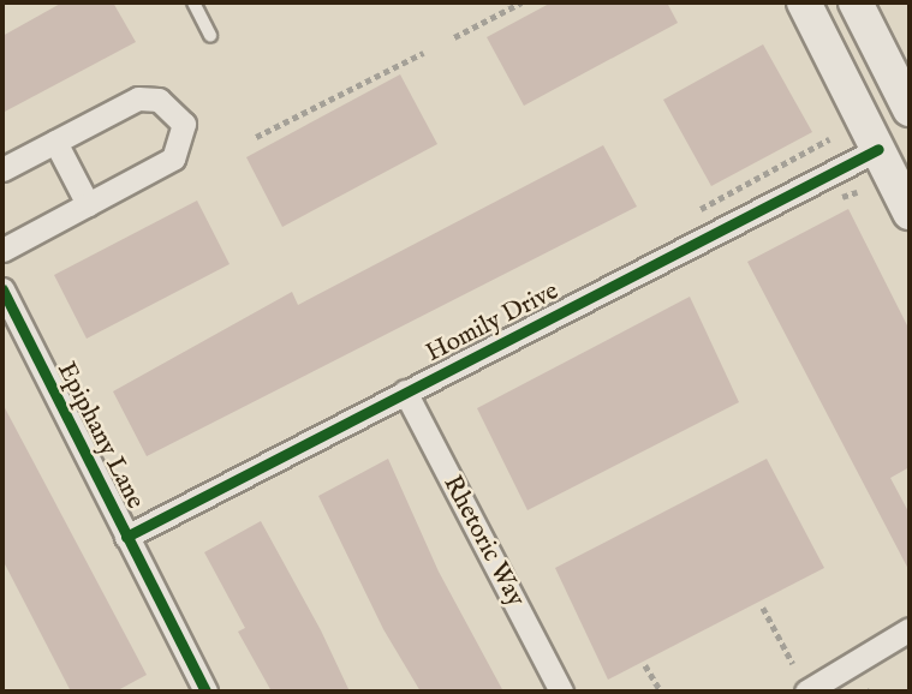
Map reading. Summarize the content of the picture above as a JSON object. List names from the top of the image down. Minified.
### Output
{"streets":{"street":["Homily Drive","Epiphany Lane","Rhetoric Way"]},"crossings":[["Homily Drive","Epiphany Lane"],["Homily Drive","Rhetoric Way"]]}
